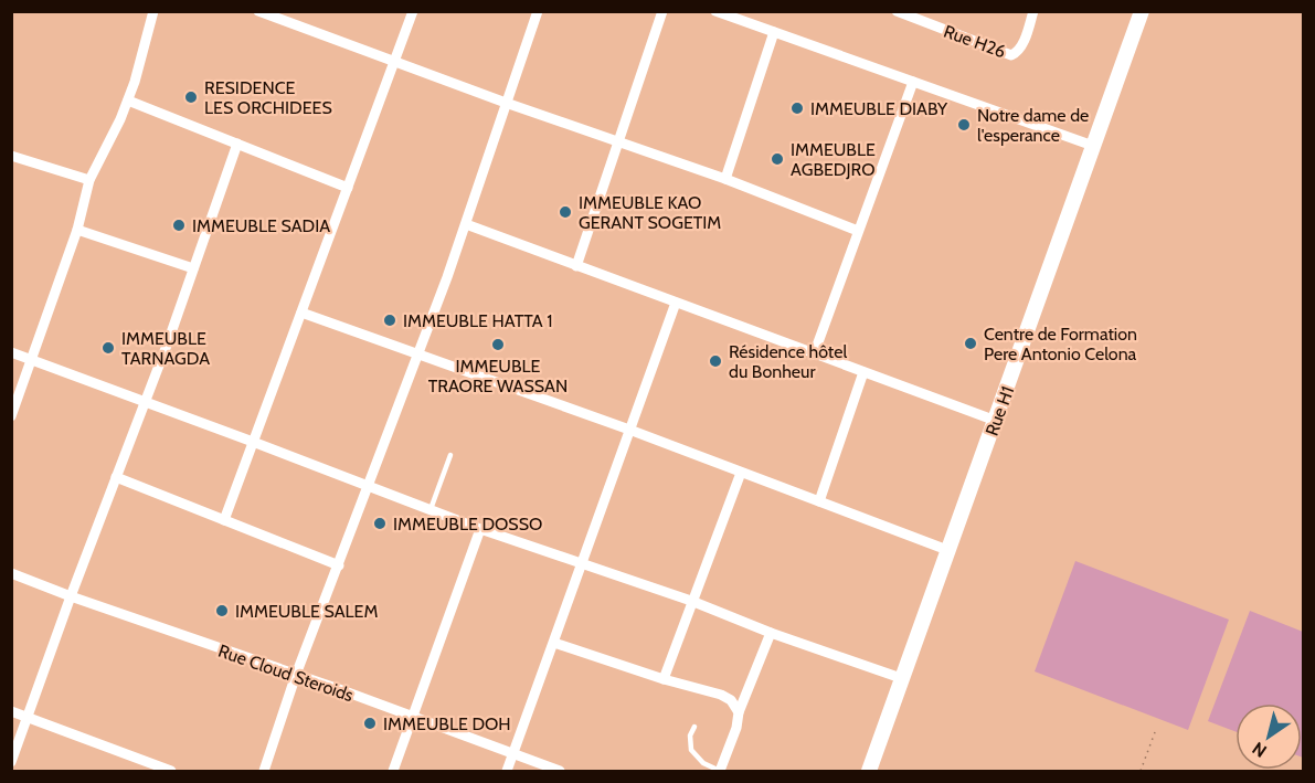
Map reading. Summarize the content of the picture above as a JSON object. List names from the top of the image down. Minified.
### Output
{"streets":{"street":["Rue H26","Rue H1","Rue Cloud Steroids"]},"places":["RESIDENCE LES ORCHIDEES","IMMEUBLE DIABY","Notre dame de l'esperance","IMMEUBLE AGBEDJRO","IMMEUBLE KAO GERANT SOGETIM","IMMEUBLE SADIA","IMMEUBLE HATTA 1","Centre de Formation Pere Antonio Celona","IMMEUBLE TRAORE WASSAN","IMMEUBLE TARNAGDA","Résidence hôtel du Bonheur","IMMEUBLE DOSSO","IMMEUBLE SALEM","IMMEUBLE DOH"],"north":"bottom left"}
